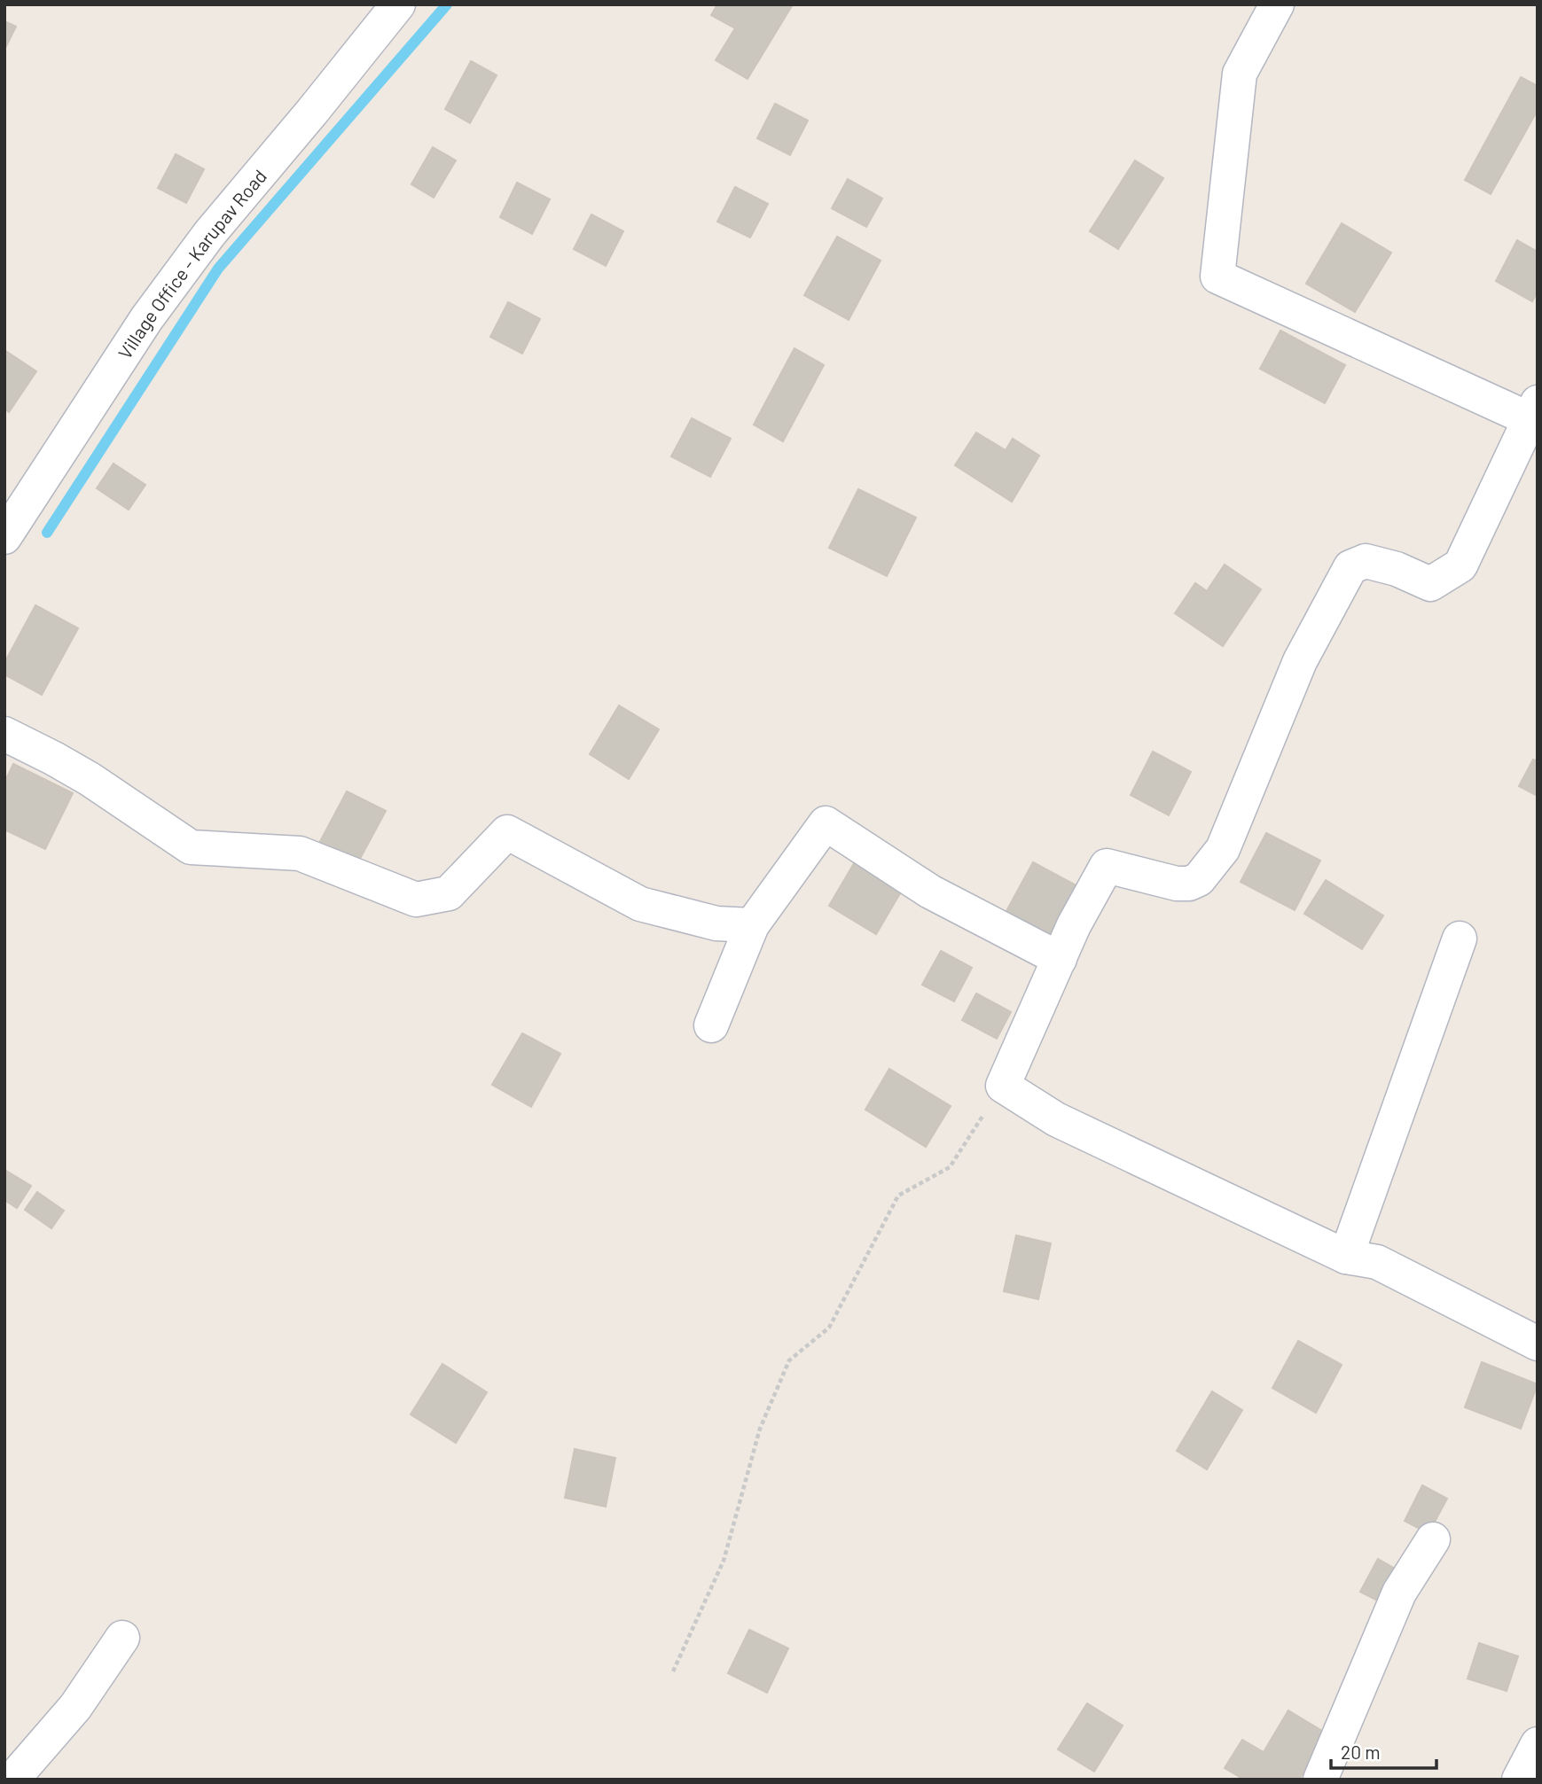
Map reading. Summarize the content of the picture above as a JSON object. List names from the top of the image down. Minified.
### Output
{"streets":{"street":["Village Office - Karupav Road"]},"scale_bar":"20 m"}
